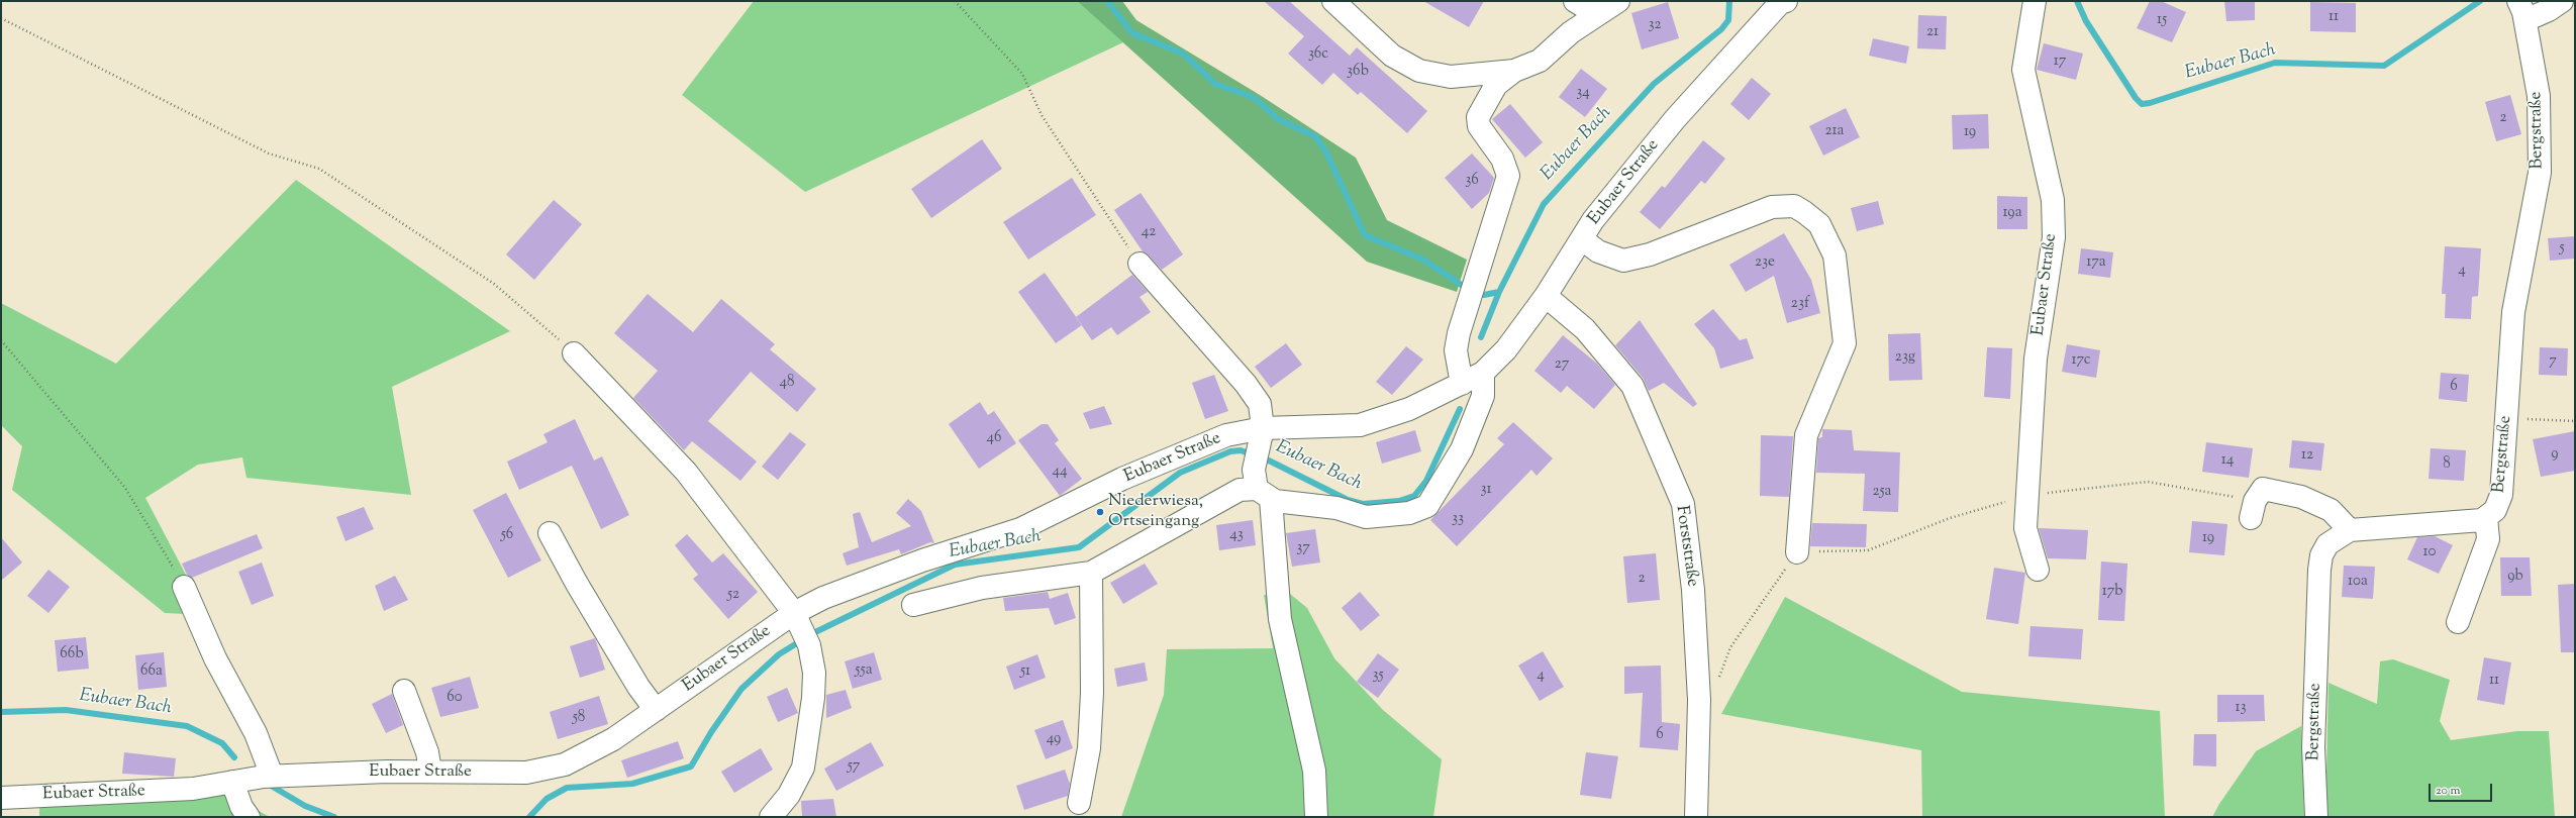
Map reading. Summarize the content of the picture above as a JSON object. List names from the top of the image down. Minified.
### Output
{"streets":{"street":["Bergstraße","Eubaer Straße","Forststraße"]},"crossings":[["Eubaer Straße","Forststraße"]],"water":["Eubaer Bach"],"places":["Niederwiesa, Ortseingang"],"house_numbers":["11","15","32","21","36c","17","36b","34","2","21a","19","36","19a","42","5","23e","17a","4","23f","23g","17c","7","27","48","6","46","9","12","14","8","44","31","25a","33","56","43","19","37","10","9b","2","10a","17b","52","66b","55a","66a","51","35","4","11","60","13","58","6","49","57"],"scale_bar":"20 m"}
